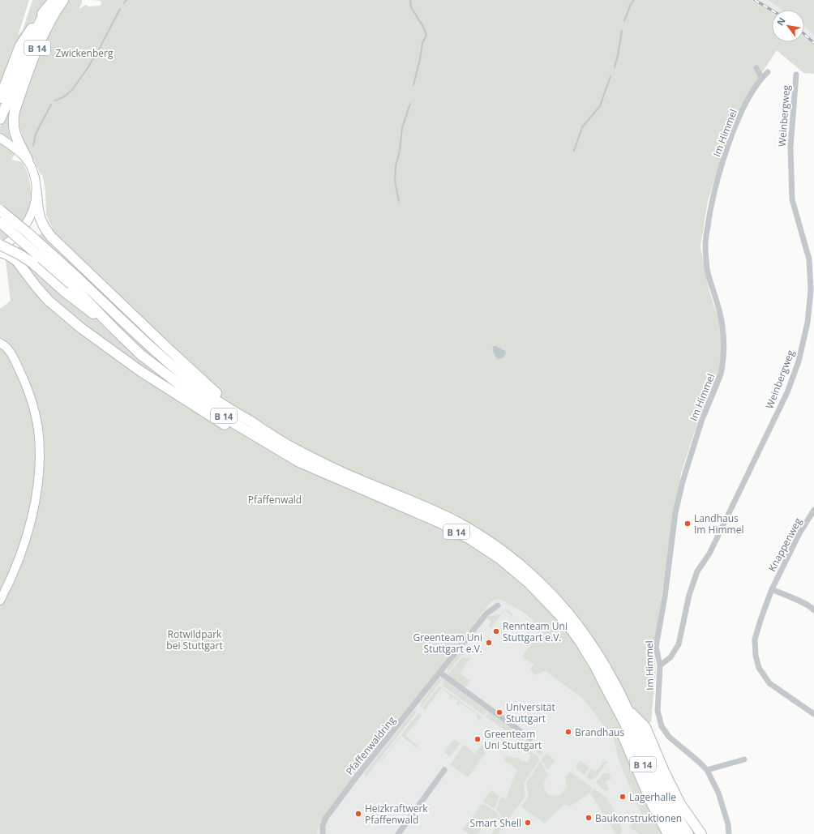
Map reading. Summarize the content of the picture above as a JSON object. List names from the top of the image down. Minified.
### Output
{"streets":{"highway":["B 14"],"street":["Weinbergweg","Im Himmel","Knappenweg","Pfaffenwaldring"]},"crossings":[["Weinbergweg","Im Himmel"]],"parks":["Zwickenberg","Pfaffenwald","Rotwildpark bei Stuttgart"],"places":["Landhaus Im Himmel","Rennteam Uni Stuttgart e.V.","Greenteam Uni Stuttgart e.V.","Universität Stuttgart","Brandhaus","Greenteam Uni Stuttgart","Lagerhalle","Heizkraftwerk Pfaffenwald","Baukonstruktionen","Smart Shell"],"north":"top left"}
